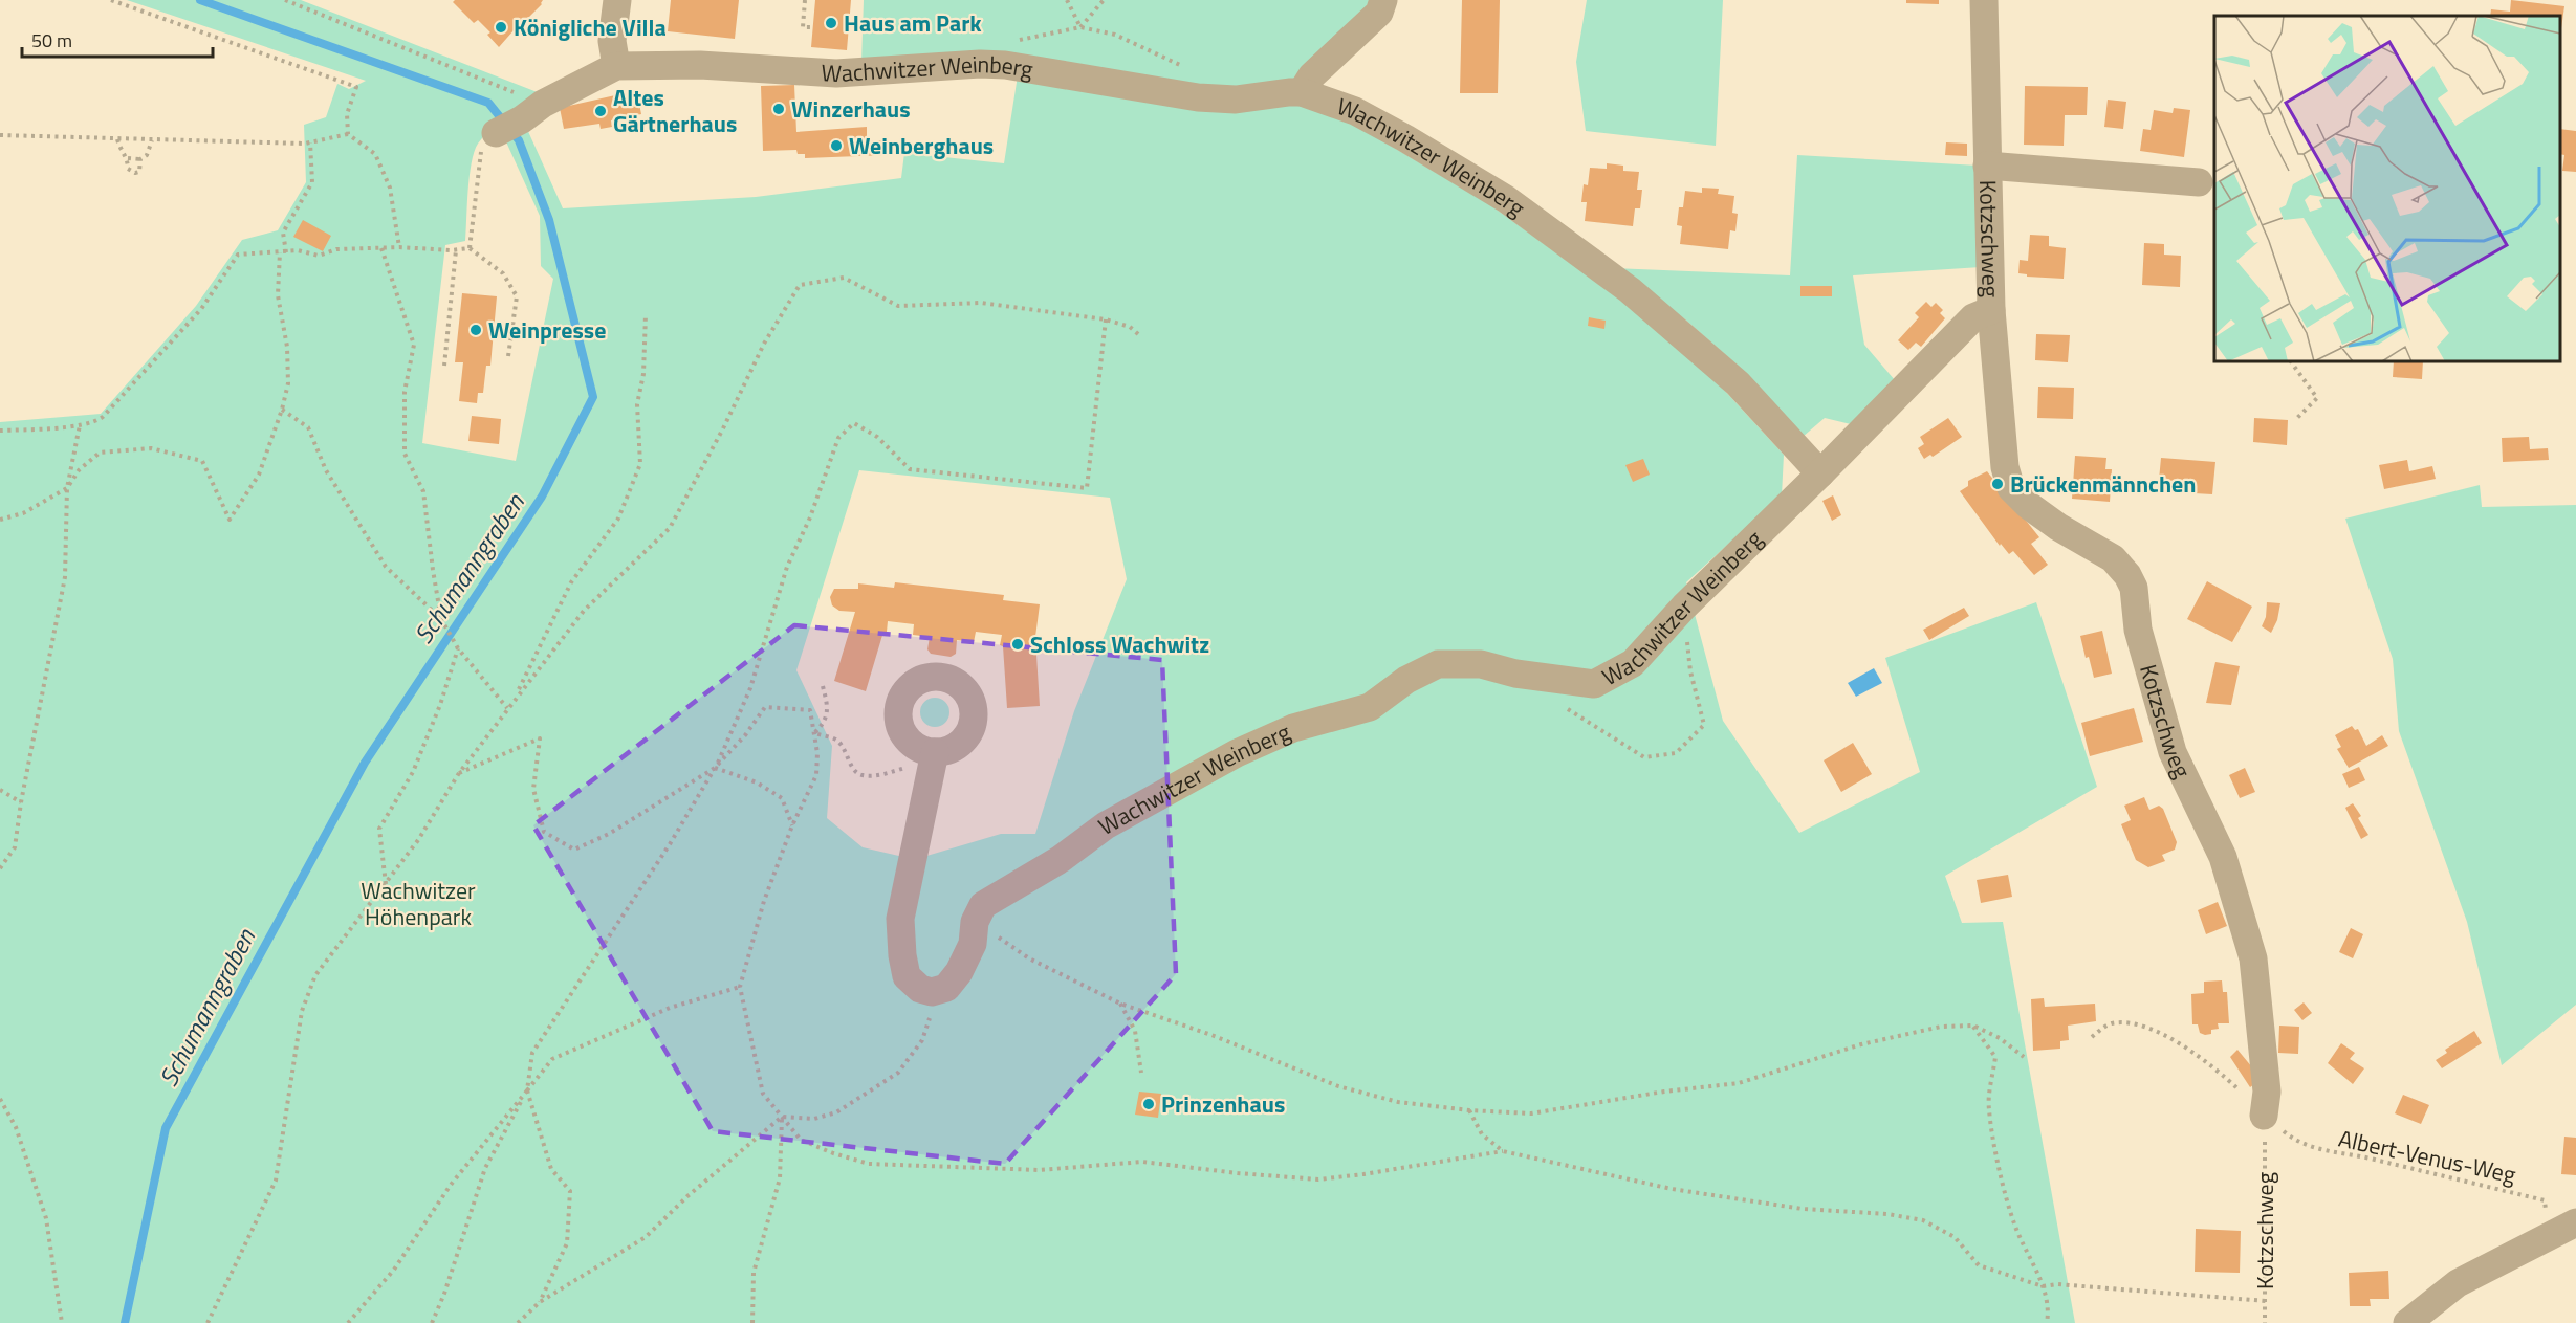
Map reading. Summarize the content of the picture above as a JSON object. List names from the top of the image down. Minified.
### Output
{"streets":{"street":["Wachwitzer Weinberg","Kotzschweg"],"path":["Albert-Venus-Weg"]},"crossings":[["Kotzschweg","Albert-Venus-Weg"]],"water":["Schumanngraben"],"parks":["Wachwitzer Höhenpark"],"places":["Haus am Park","Königliche Villa","Winzerhaus","Altes Gärtnerhaus","Weinberghaus","Weinpresse","Brückenmännchen","Schloss Wachwitz","Prinzenhaus"],"scale_bar":"50 m"}
